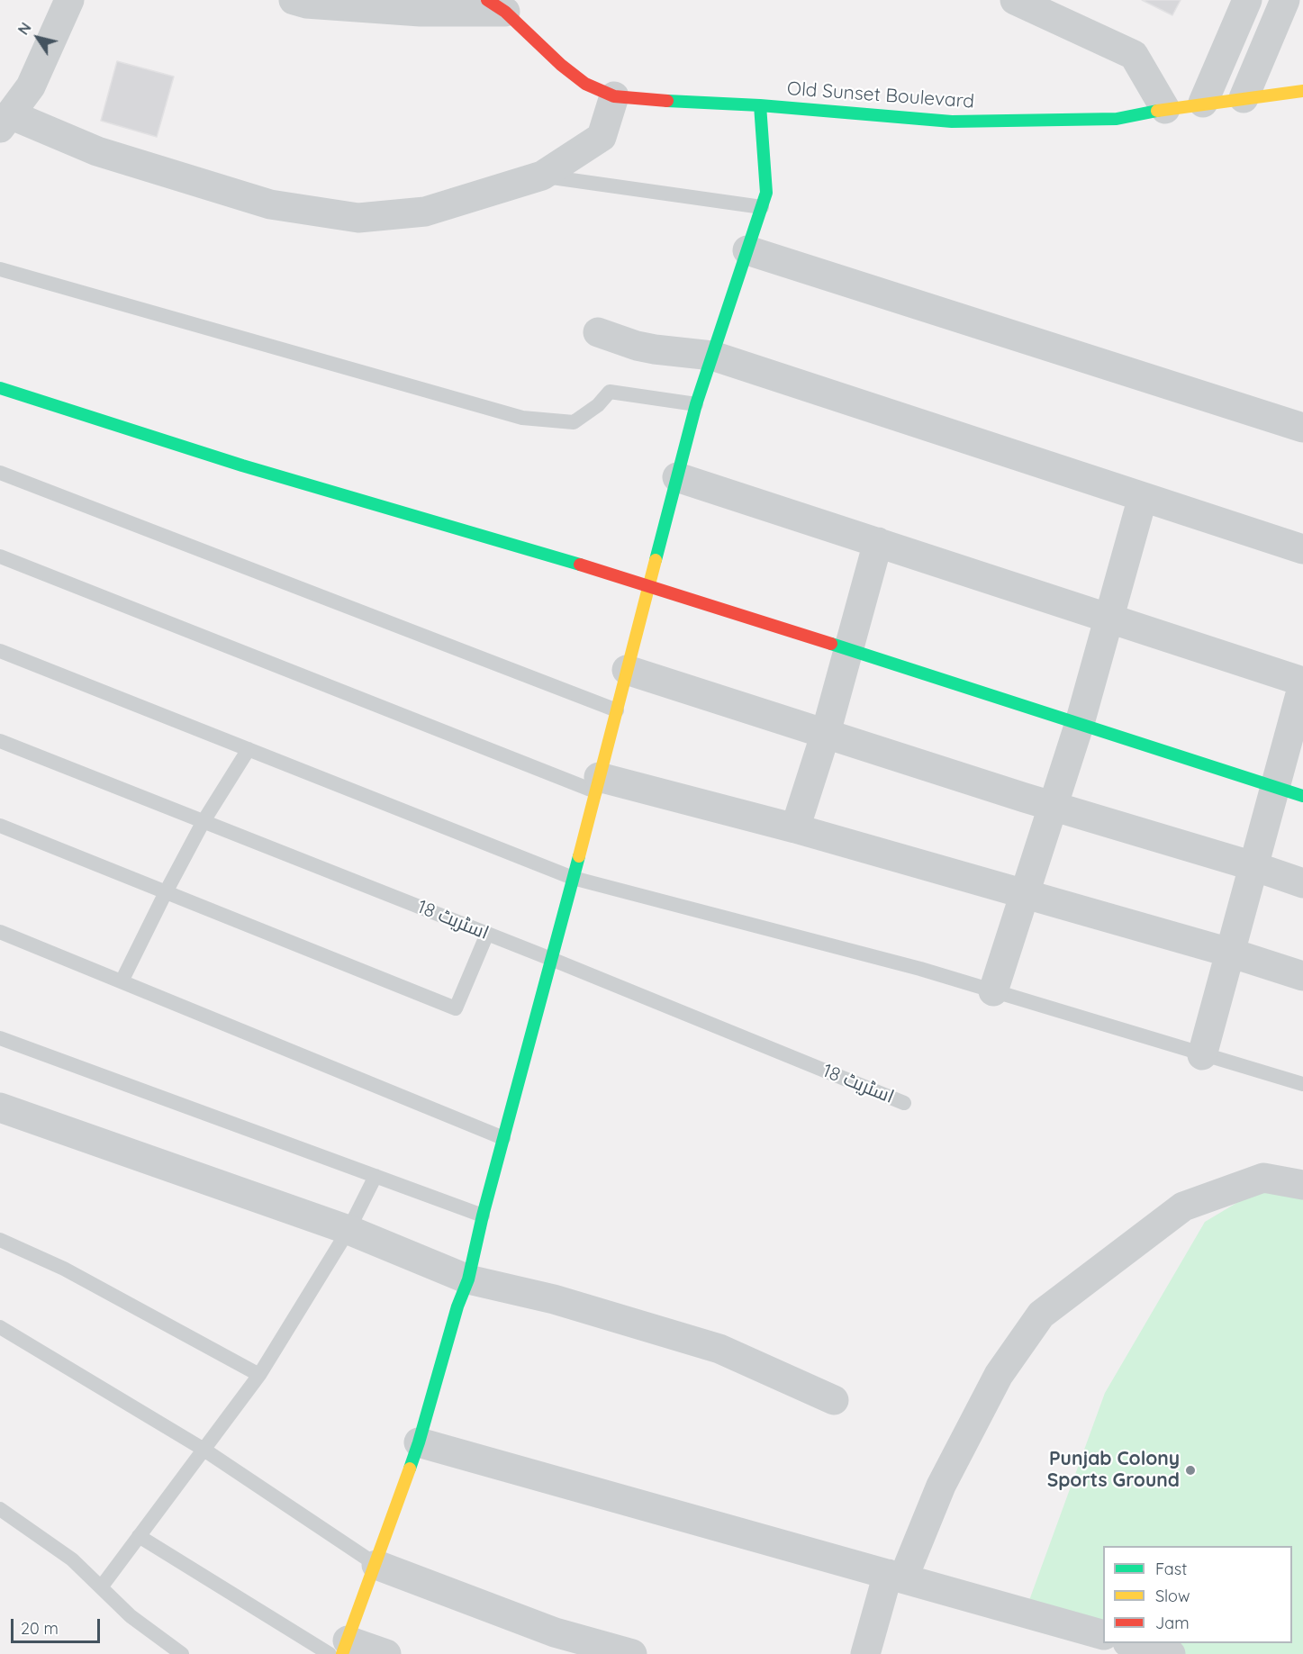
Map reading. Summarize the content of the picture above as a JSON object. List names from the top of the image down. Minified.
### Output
{"streets":{"street":["Old Sunset Boulevard"],"lane":["اسٹریٹ 18"]},"places":["Punjab Colony Sports Ground"],"legend":["Fast","Slow","Jam"],"scale_bar":"20 m","north":"top left"}
